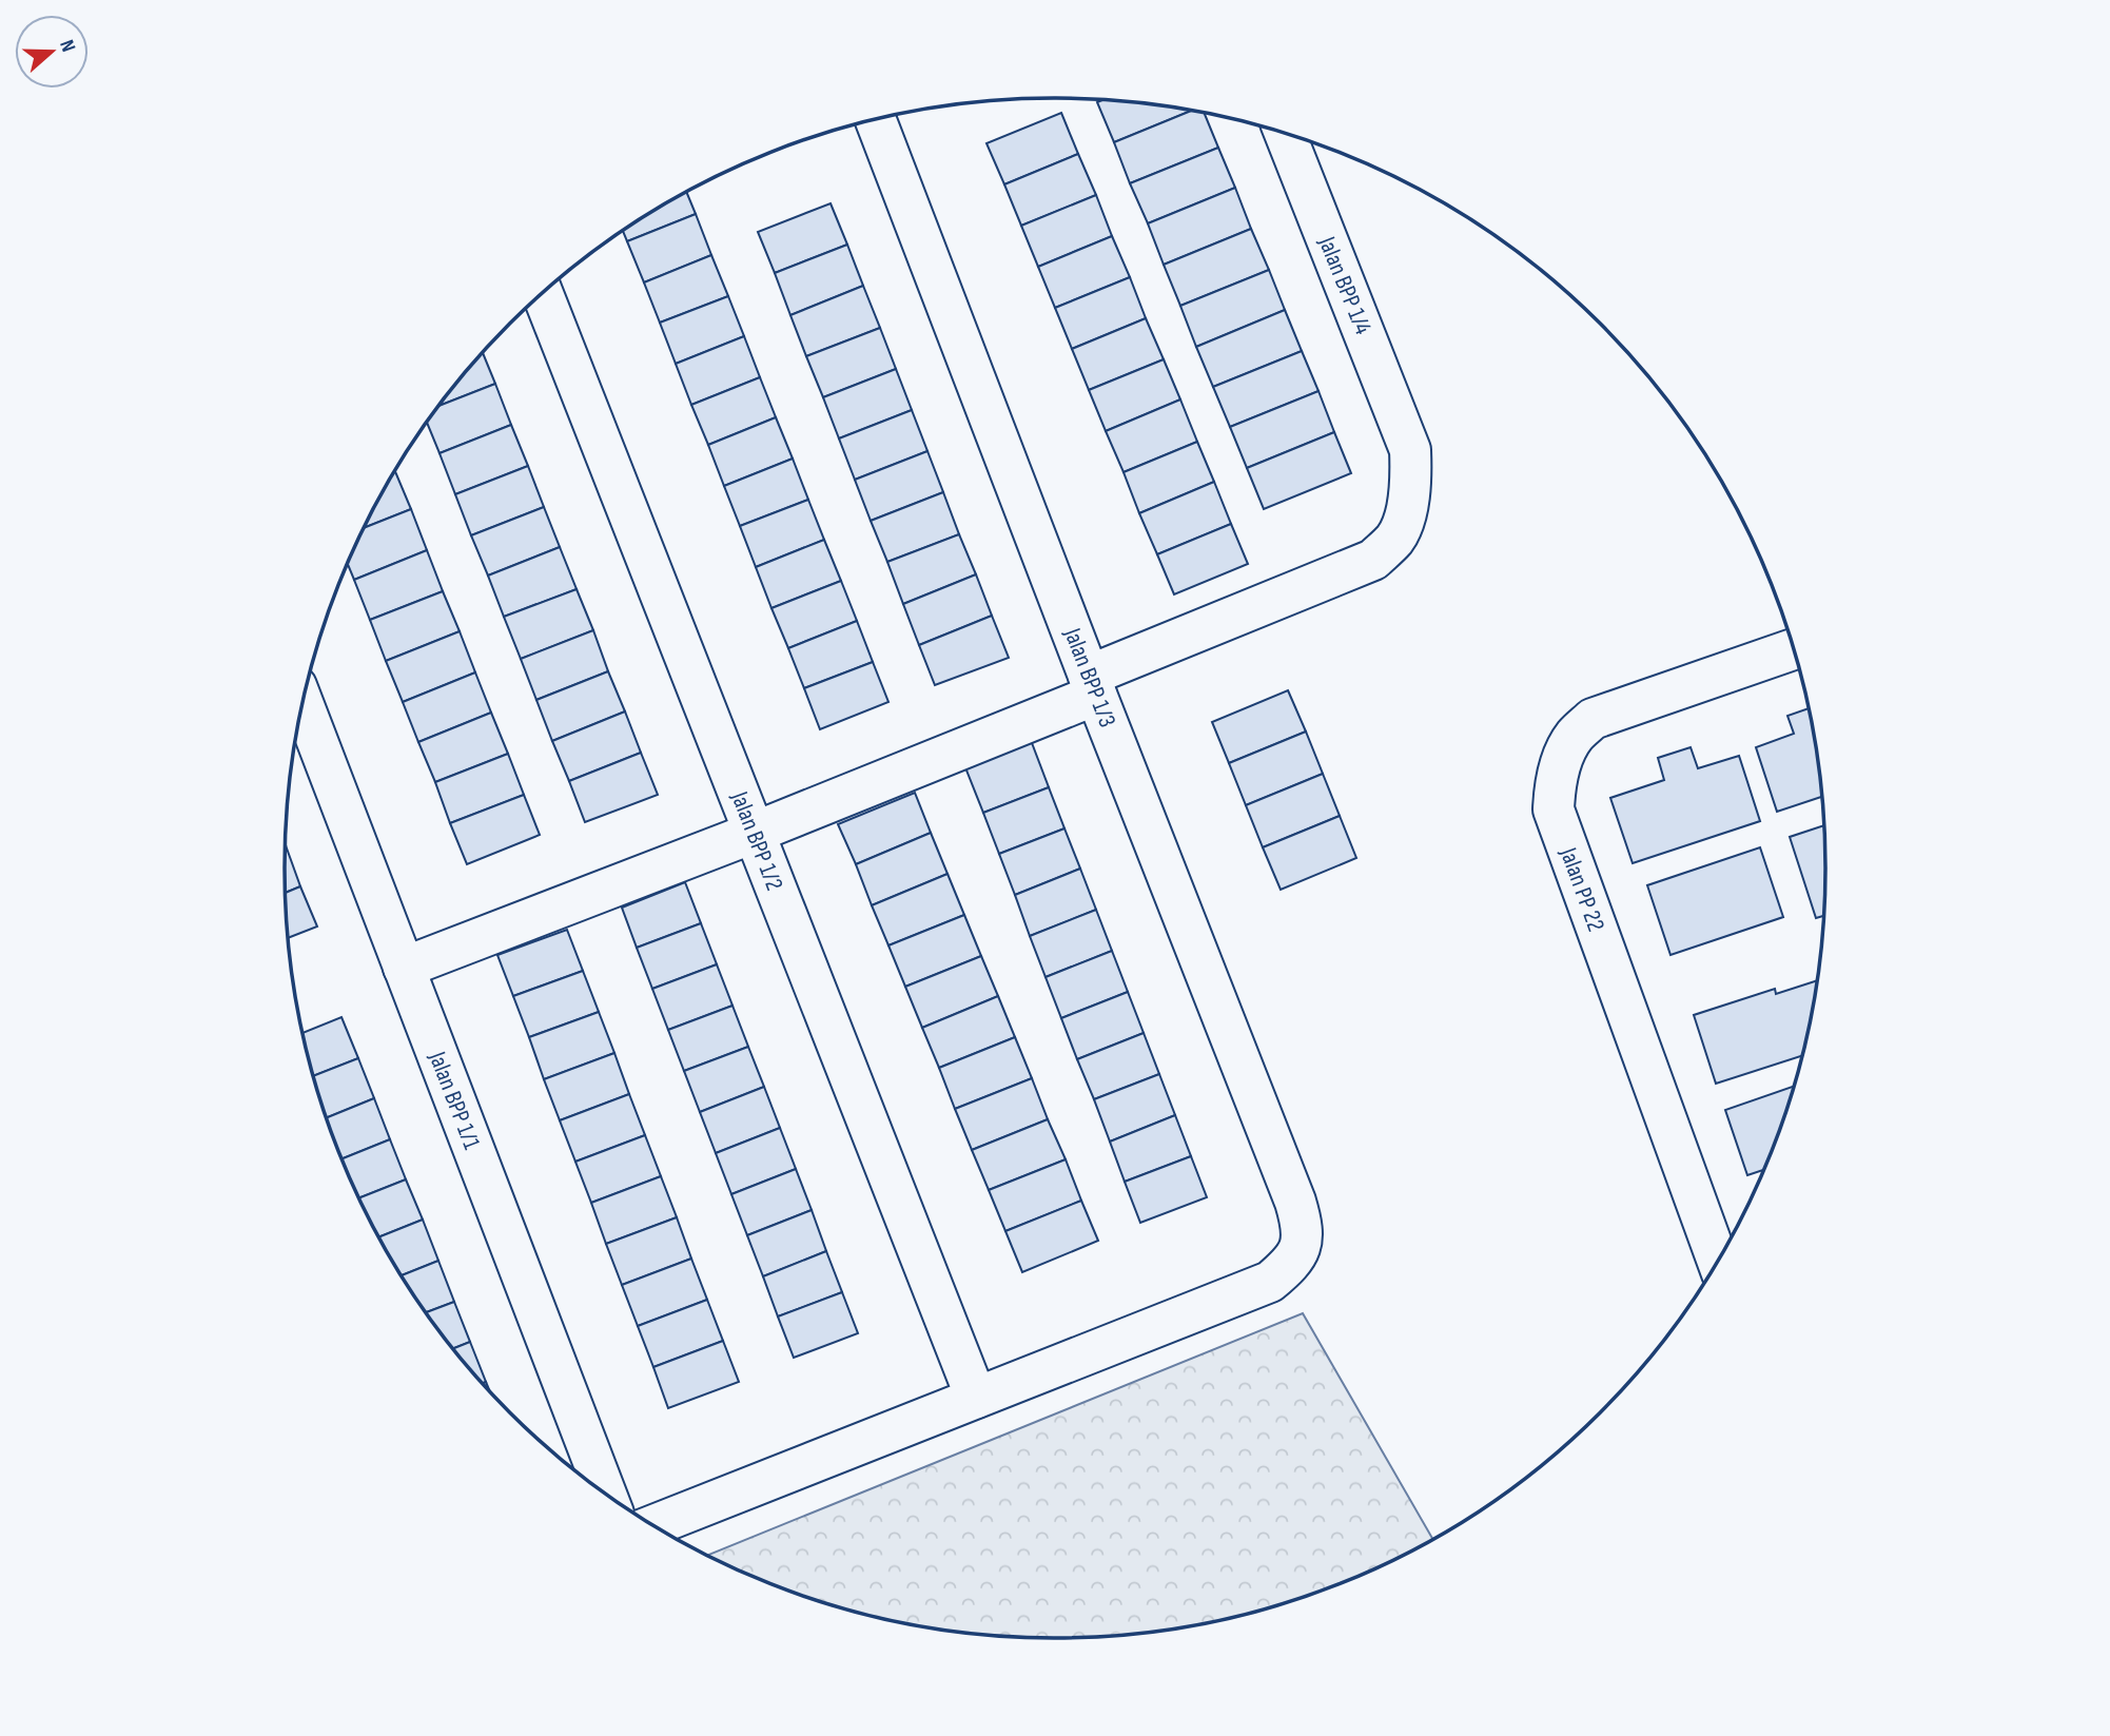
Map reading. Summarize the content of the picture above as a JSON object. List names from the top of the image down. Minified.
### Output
{"streets":{"street":["Jalan BPP 1/4","Jalan BPP 1/3","Jalan BPP 1/2","Jalan PP 22","Jalan BPP 1/1"]},"crossings":[["Jalan BPP 1/4","Jalan BPP 1/3"],["Jalan BPP 1/3","Jalan BPP 1/2"]],"north":"right"}
